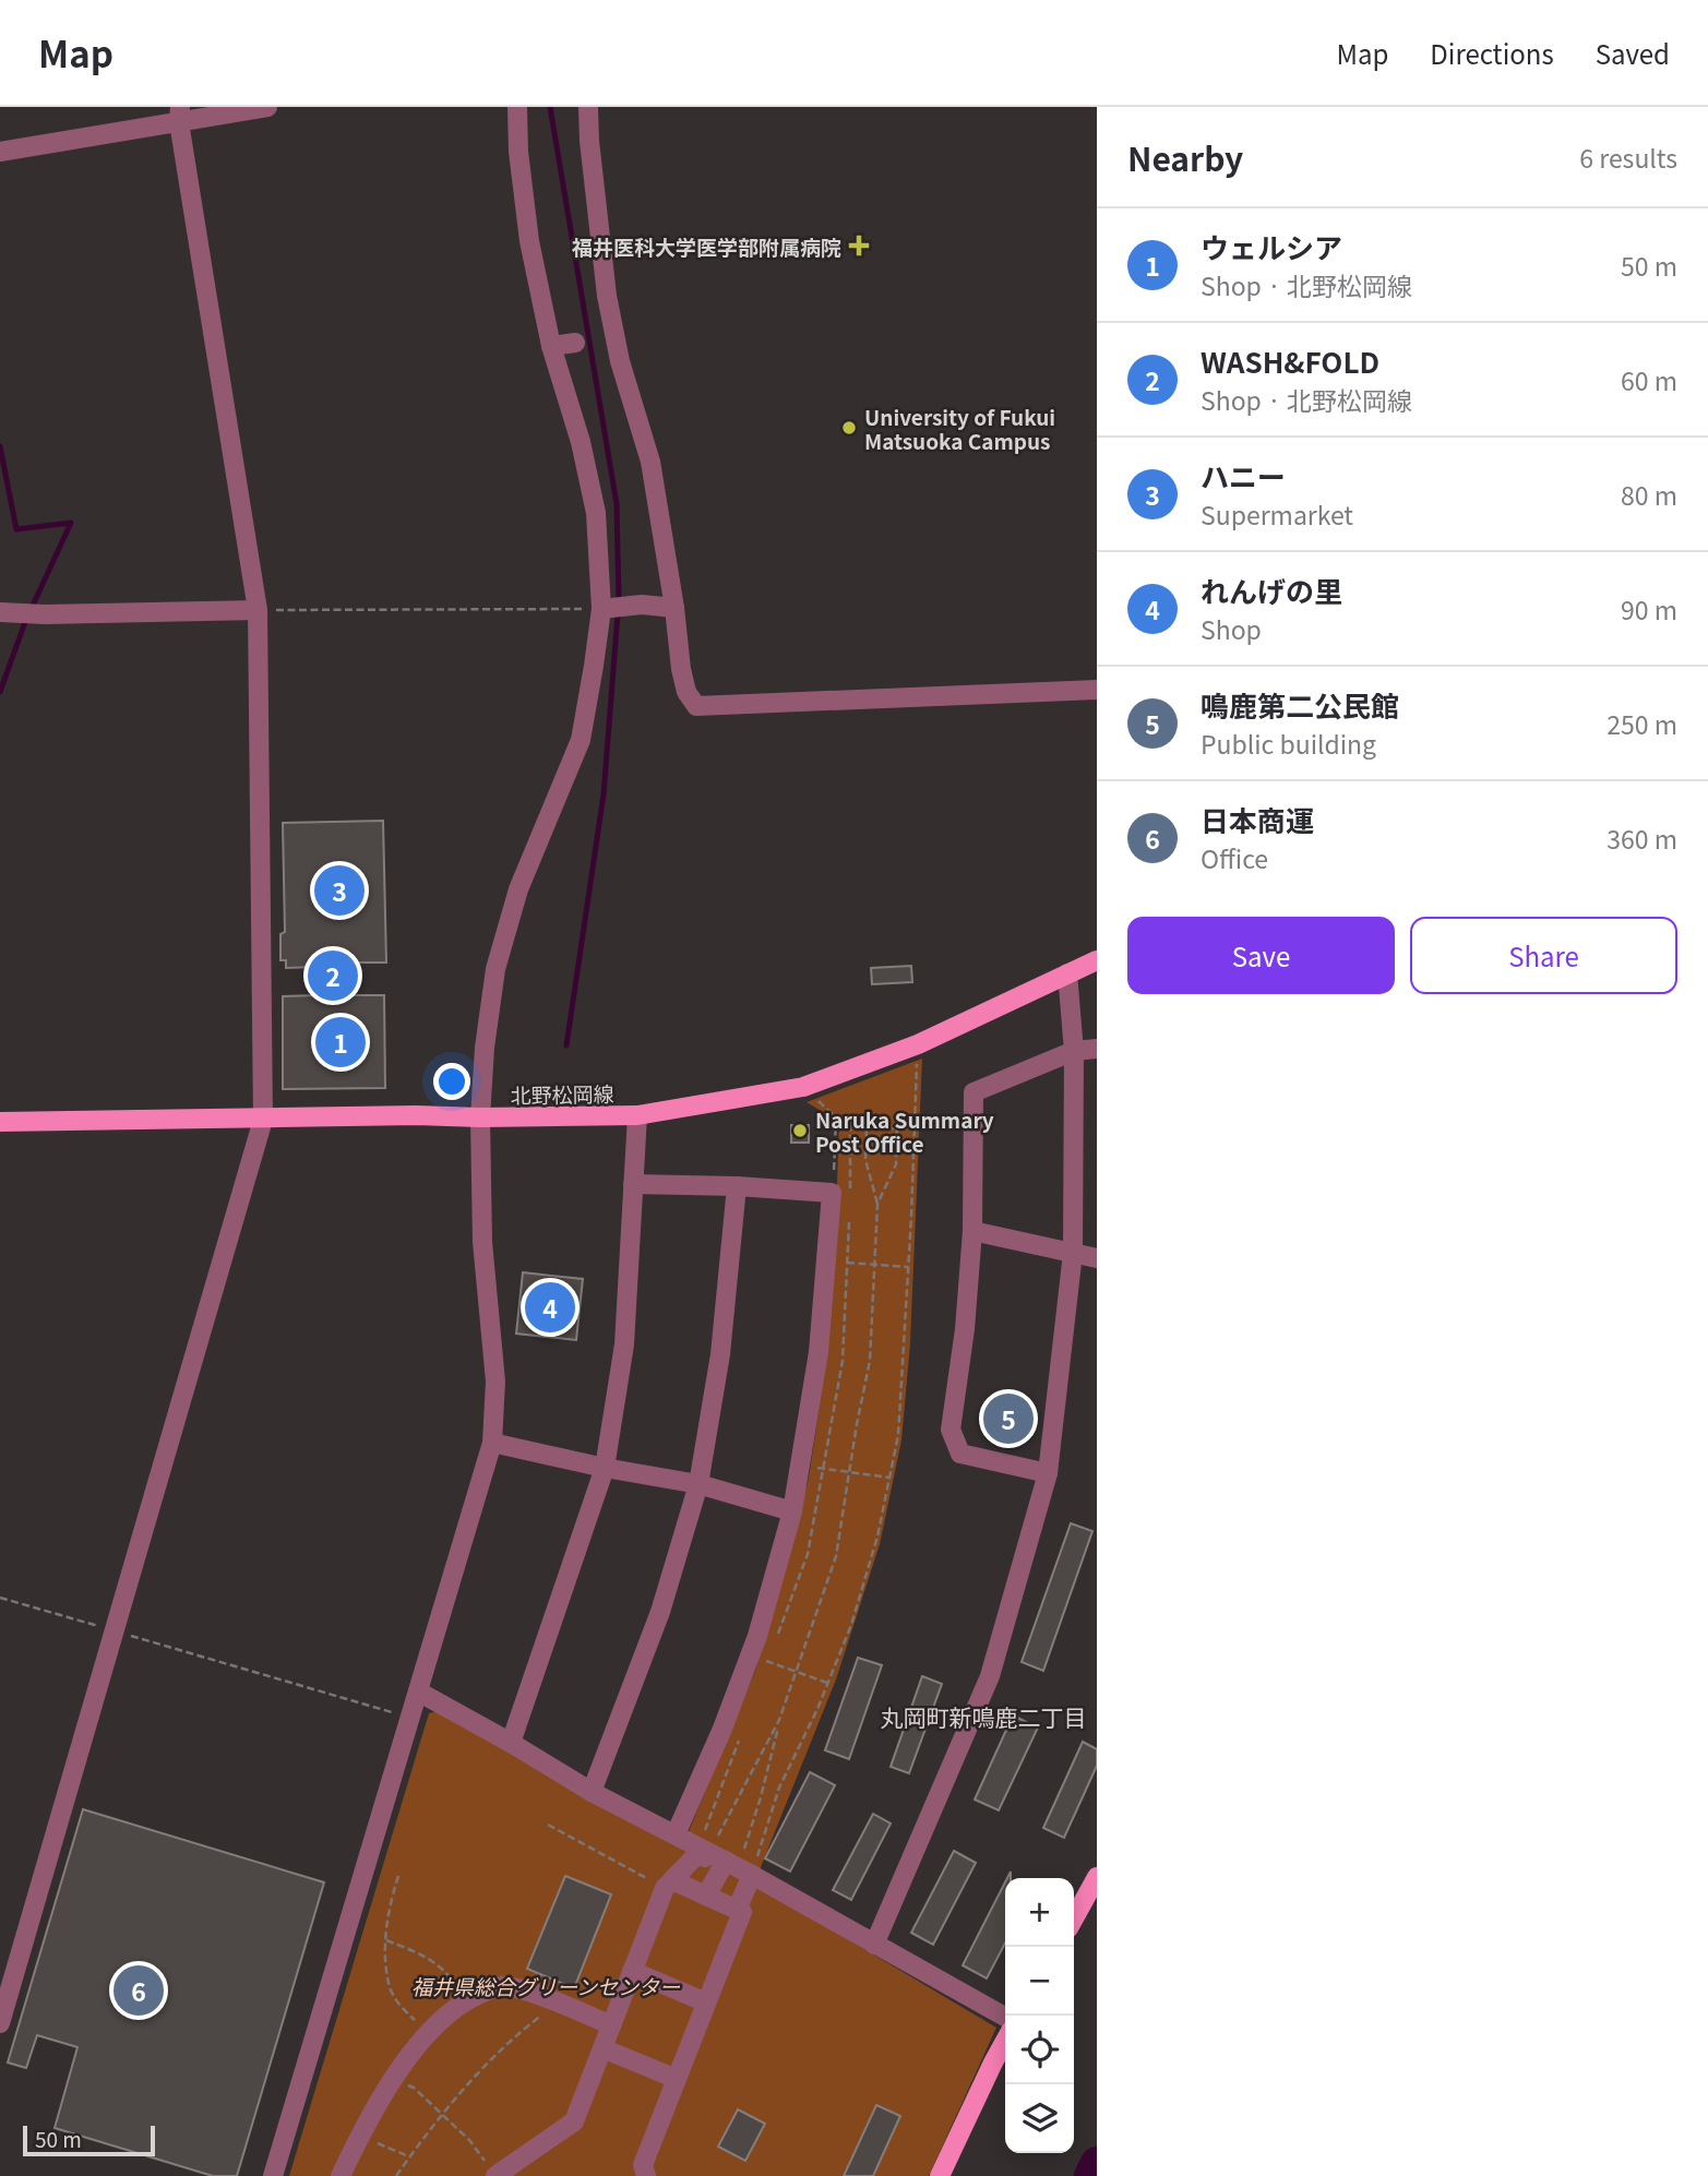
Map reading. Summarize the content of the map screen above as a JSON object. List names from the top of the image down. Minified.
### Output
{"streets":{"main road":["北野松岡線"]},"districts":["丸岡町新鳴鹿二丁目"],"parks":["福井県総合グリーンセンター"],"places":{"health":["福井医科大学医学部附属病院"],"other":["University of Fukui Matsuoka Campus","Naruka Summary Post Office"]},"scale_bar":"50 m","page":{"header":"Map","nav":["Map","Directions","Saved"],"heading":["Nearby","6 results"],"list":[{"mark":"1","name":"ウェルシア","note":"Shop · 北野松岡線","value":"50 m"},{"mark":"2","name":"WASH&FOLD","note":"Shop · 北野松岡線","value":"60 m"},{"mark":"3","name":"ハニー","note":"Supermarket","value":"80 m"},{"mark":"4","name":"れんげの里","note":"Shop","value":"90 m"},{"mark":"5","name":"鳴鹿第二公民館","note":"Public building","value":"250 m"},{"mark":"6","name":"日本商運","note":"Office","value":"360 m"}],"pins":["3","2","1","4","5","6"],"buttons":["Save","Share"],"map_buttons":["+","−"],"scale":"50 m"}}
